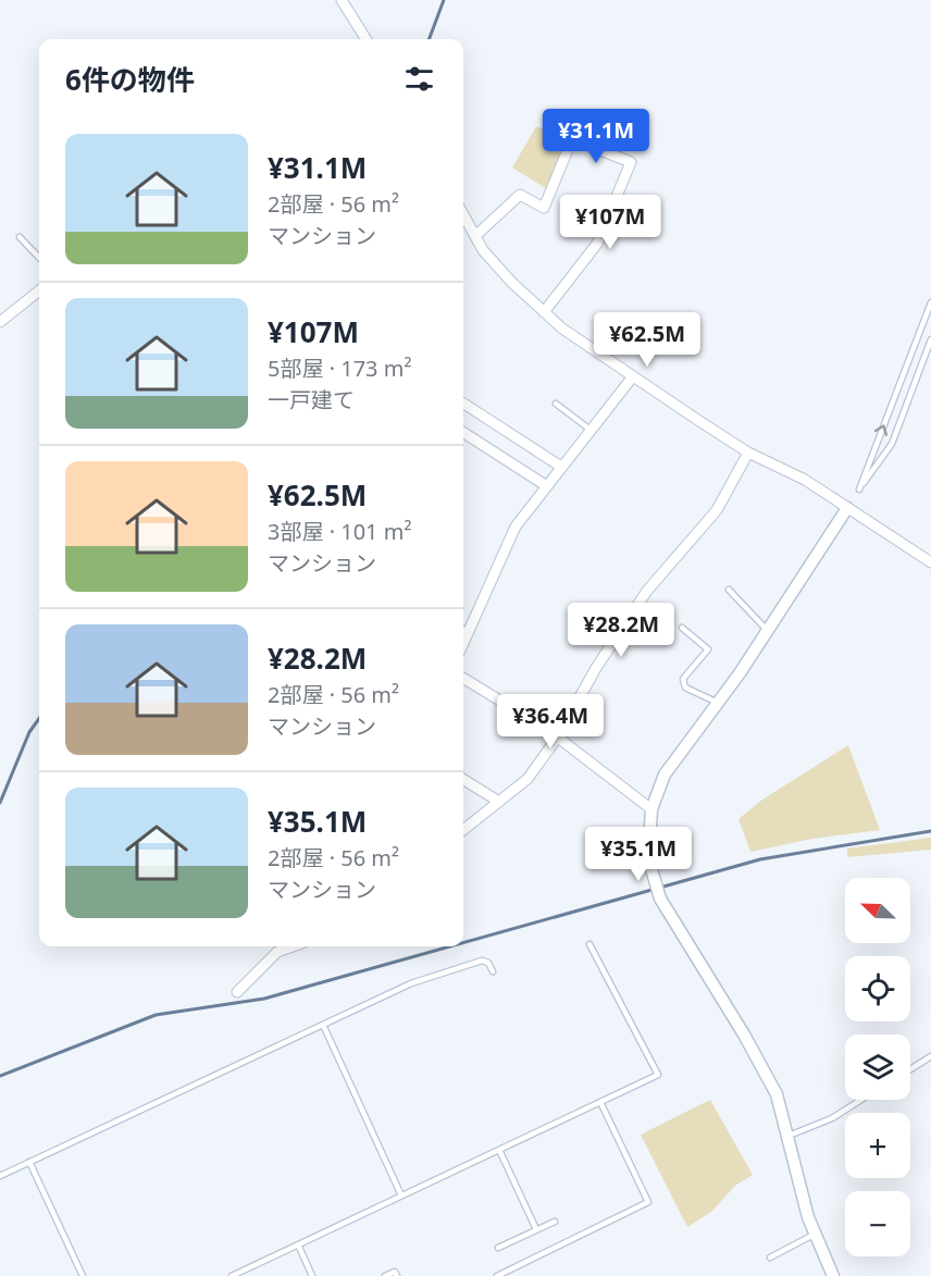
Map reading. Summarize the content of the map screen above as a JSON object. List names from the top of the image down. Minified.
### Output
{"north":"top left","page":{"heading":"6件の物件","price":["¥31.1M","¥107M","¥62.5M","¥28.2M","¥36.4M","¥35.1M"],"list":[{"name":"¥31.1M","note":"2部屋 · 56 m² · マンション"},{"name":"¥107M","note":"5部屋 · 173 m² · 一戸建て"},{"name":"¥62.5M","note":"3部屋 · 101 m² · マンション"},{"name":"¥28.2M","note":"2部屋 · 56 m² · マンション"},{"name":"¥35.1M","note":"2部屋 · 56 m² · マンション"}],"map_buttons":["+","−"]}}
